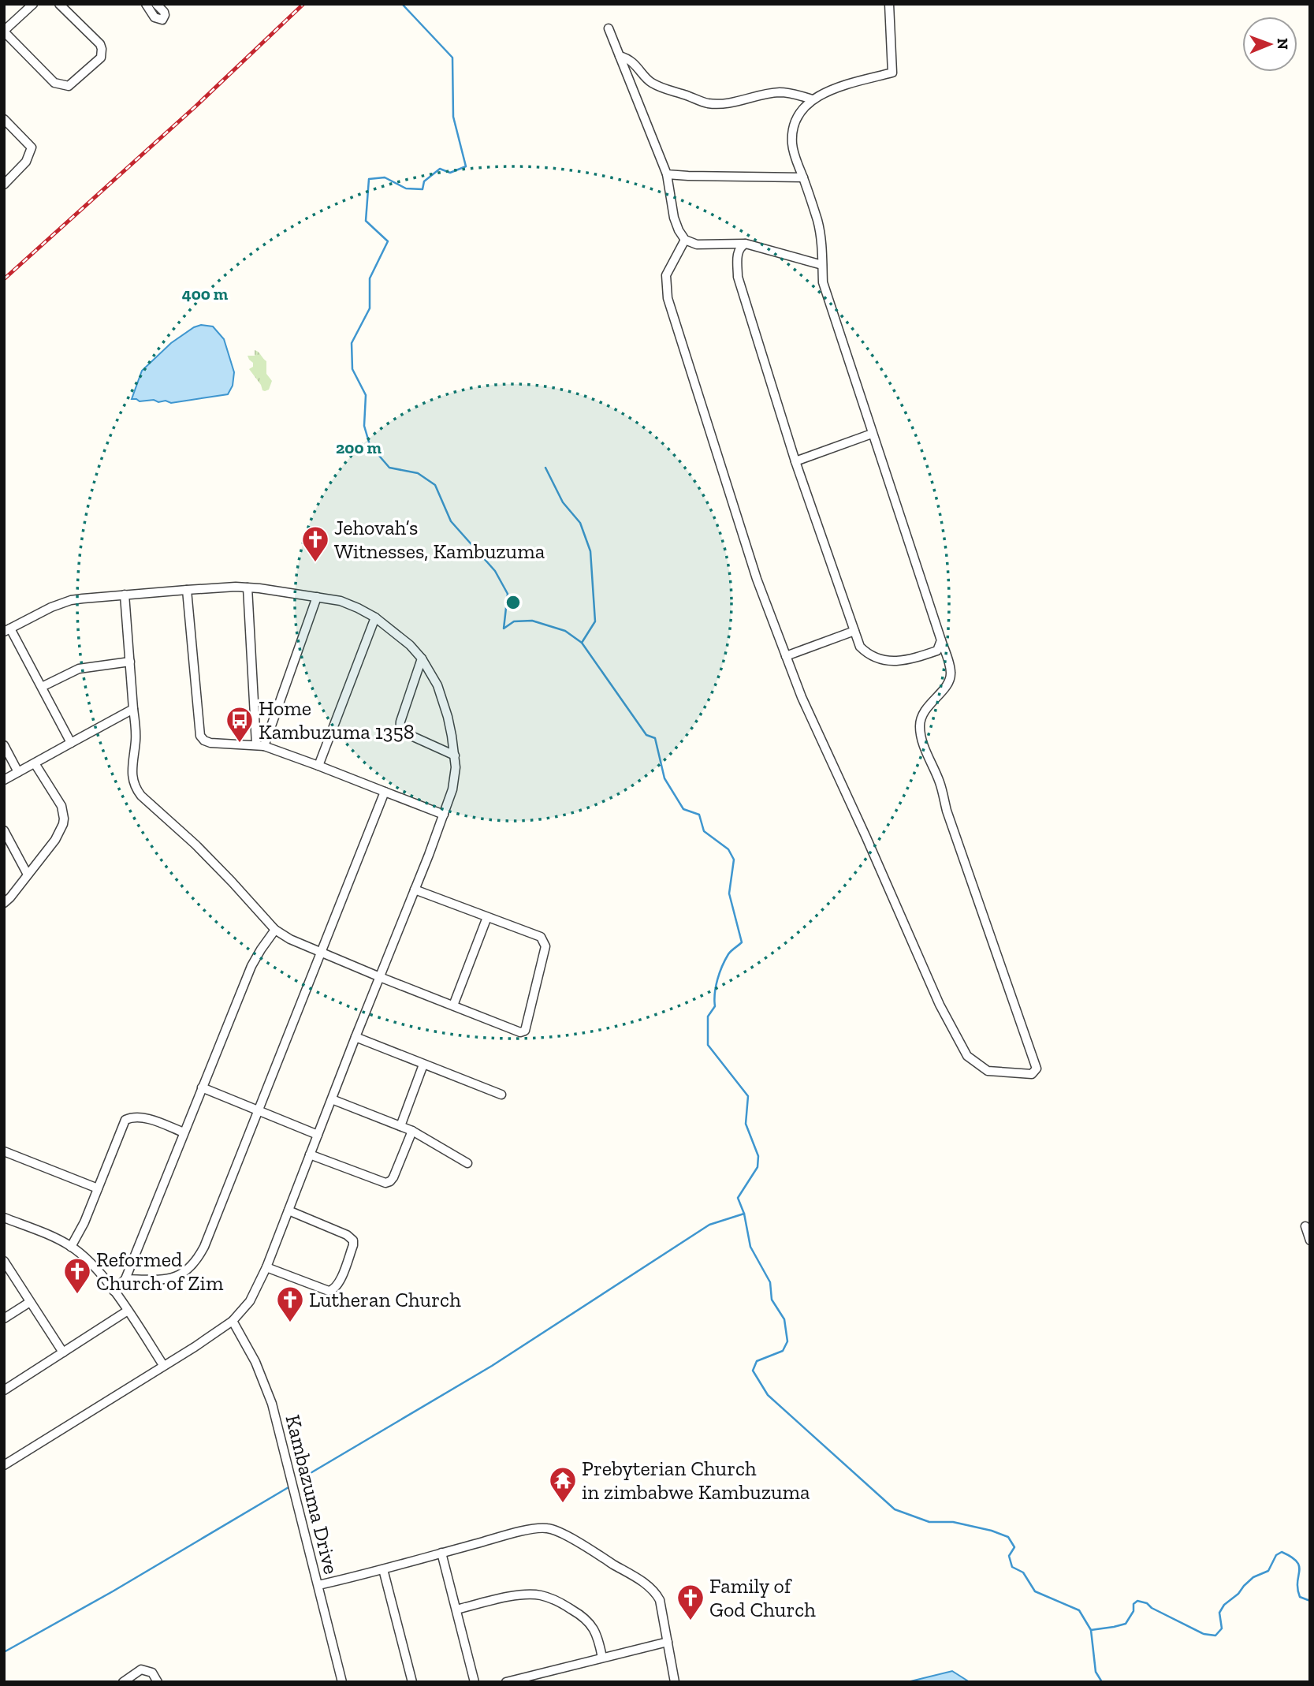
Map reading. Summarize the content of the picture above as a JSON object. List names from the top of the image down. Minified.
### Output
{"streets":{"street":["Kambazuma Drive"]},"places":{"church":["Jehovah’s Witnesses, Kambuzuma","Reformed Church of Zim","Lutheran Church","Family of God Church"],"bus stop":["Home Kambuzuma 1358"],"temple":["Prebyterian Church in zimbabwe Kambuzuma"]},"north":"right","rings":["400 m","200 m"]}
